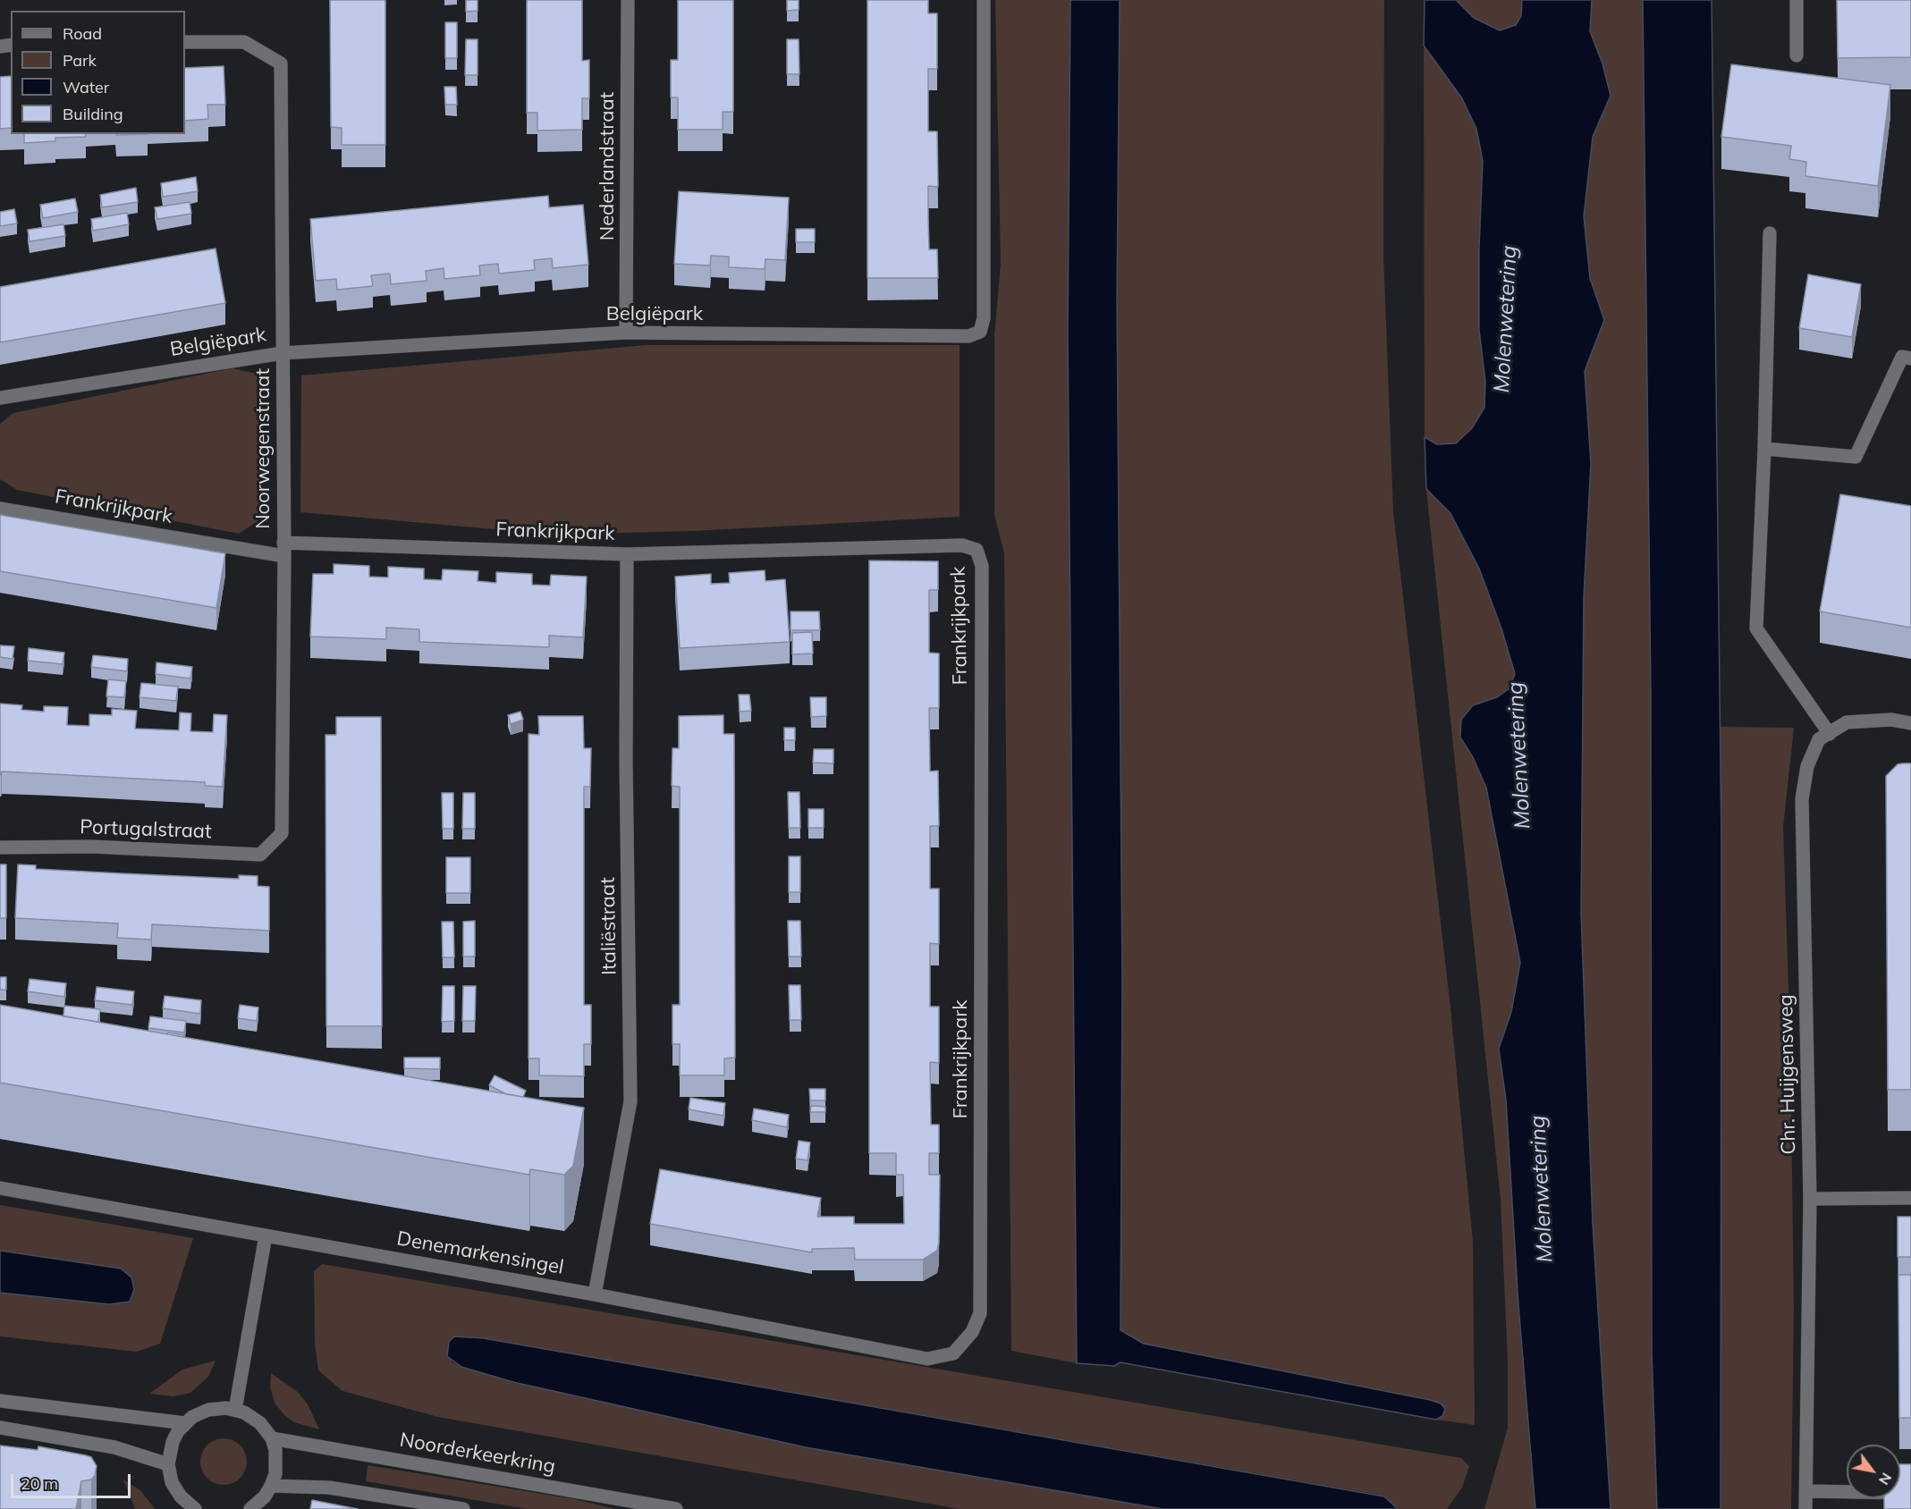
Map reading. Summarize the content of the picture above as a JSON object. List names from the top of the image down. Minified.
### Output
{"streets":{"street":["Nederlandstraat","Belgiëpark","Noorwegenstraat","Frankrijkpark","Portugalstraat","Italiëstraat","Chr. Huijgensweg","Denemarkensingel","Noorderkeerkring"]},"crossings":[["Nederlandstraat","Belgiëpark"],["Belgiëpark","Noorwegenstraat"],["Noorwegenstraat","Frankrijkpark"],["Noorwegenstraat","Portugalstraat"],["Frankrijkpark","Italiëstraat"],["Frankrijkpark","Denemarkensingel"],["Italiëstraat","Denemarkensingel"]],"water":["Molenwetering"],"legend":["Road","Park","Water","Building"],"scale_bar":"20 m","north":"bottom right"}
